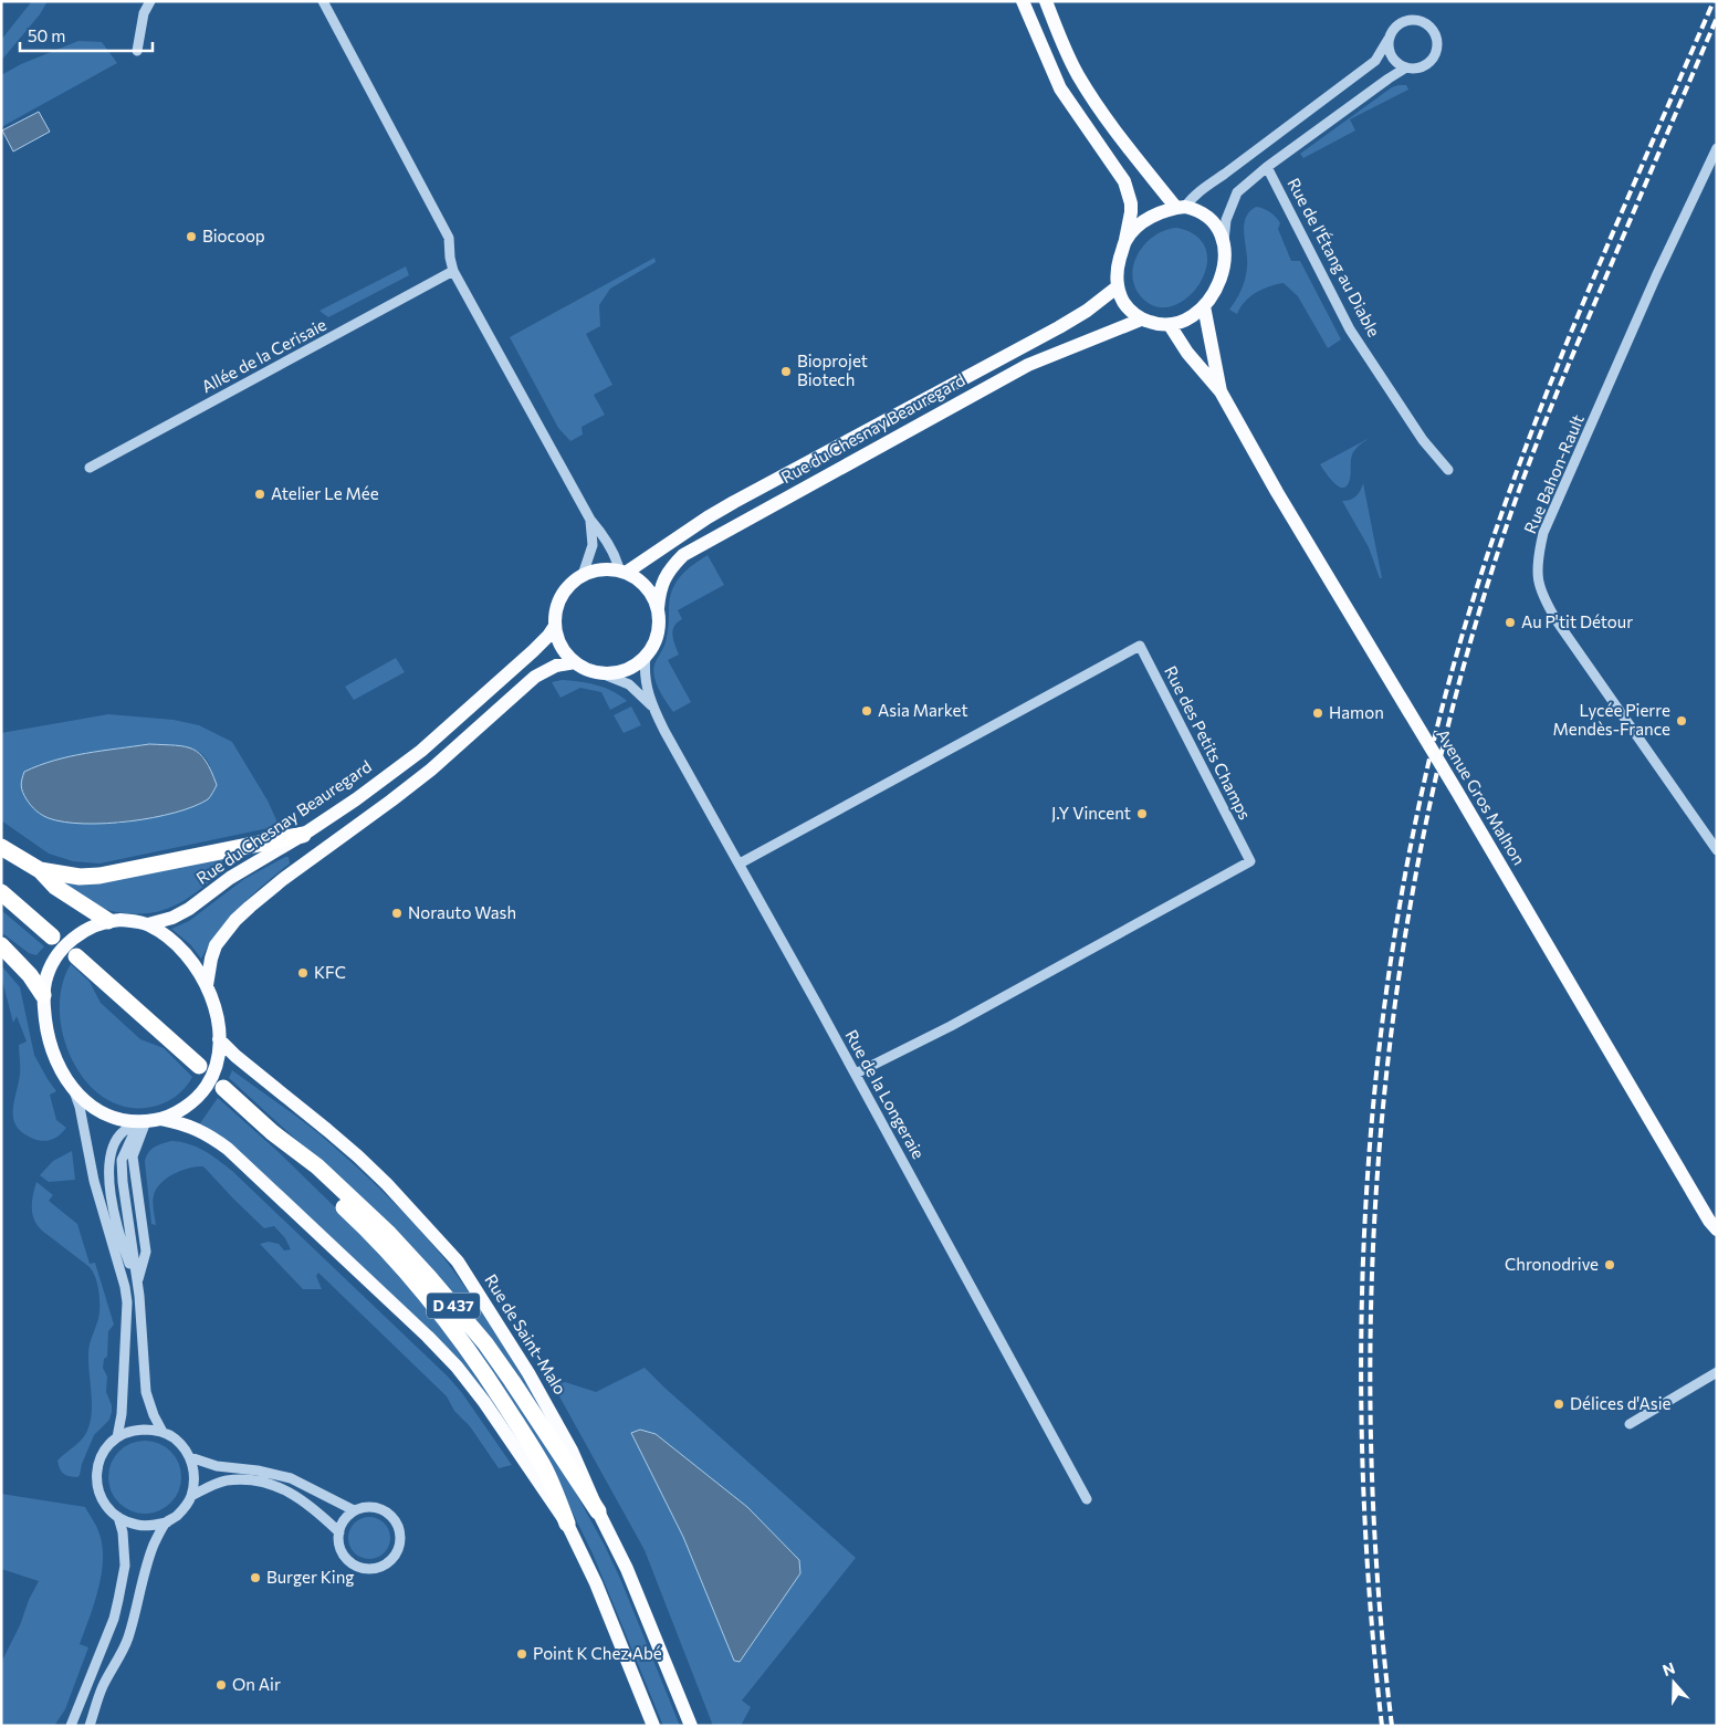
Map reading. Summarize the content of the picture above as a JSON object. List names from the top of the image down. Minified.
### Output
{"streets":{"highway":["D 437"],"main road":["Rue du Chesnay Beauregard","Avenue Gros Malhon","Rue de Saint-Malo"],"street":["Rue de l'Étang au Diable","Allée de la Cerisaie","Rue Bahon-Rault","Rue des Petits Champs","Rue de la Longeraie"]},"crossings":[["Rue du Chesnay Beauregard","Avenue Gros Malhon"],["Rue du Chesnay Beauregard","Rue de la Longeraie"],["Rue du Chesnay Beauregard","Rue de Saint-Malo"],["Rue des Petits Champs","Rue de la Longeraie"],["D 437","Rue de Saint-Malo"]],"places":["Biocoop","Bioprojet Biotech","Atelier Le Mée","Au P'tit Détour","Asia Market","Hamon","Lycée Pierre Mendès-France","J.Y Vincent","Norauto Wash","KFC","Chronodrive","Délices d'Asie","Burger King","Point K Chez Abé","On Air"],"scale_bar":"50 m","north":"top"}
